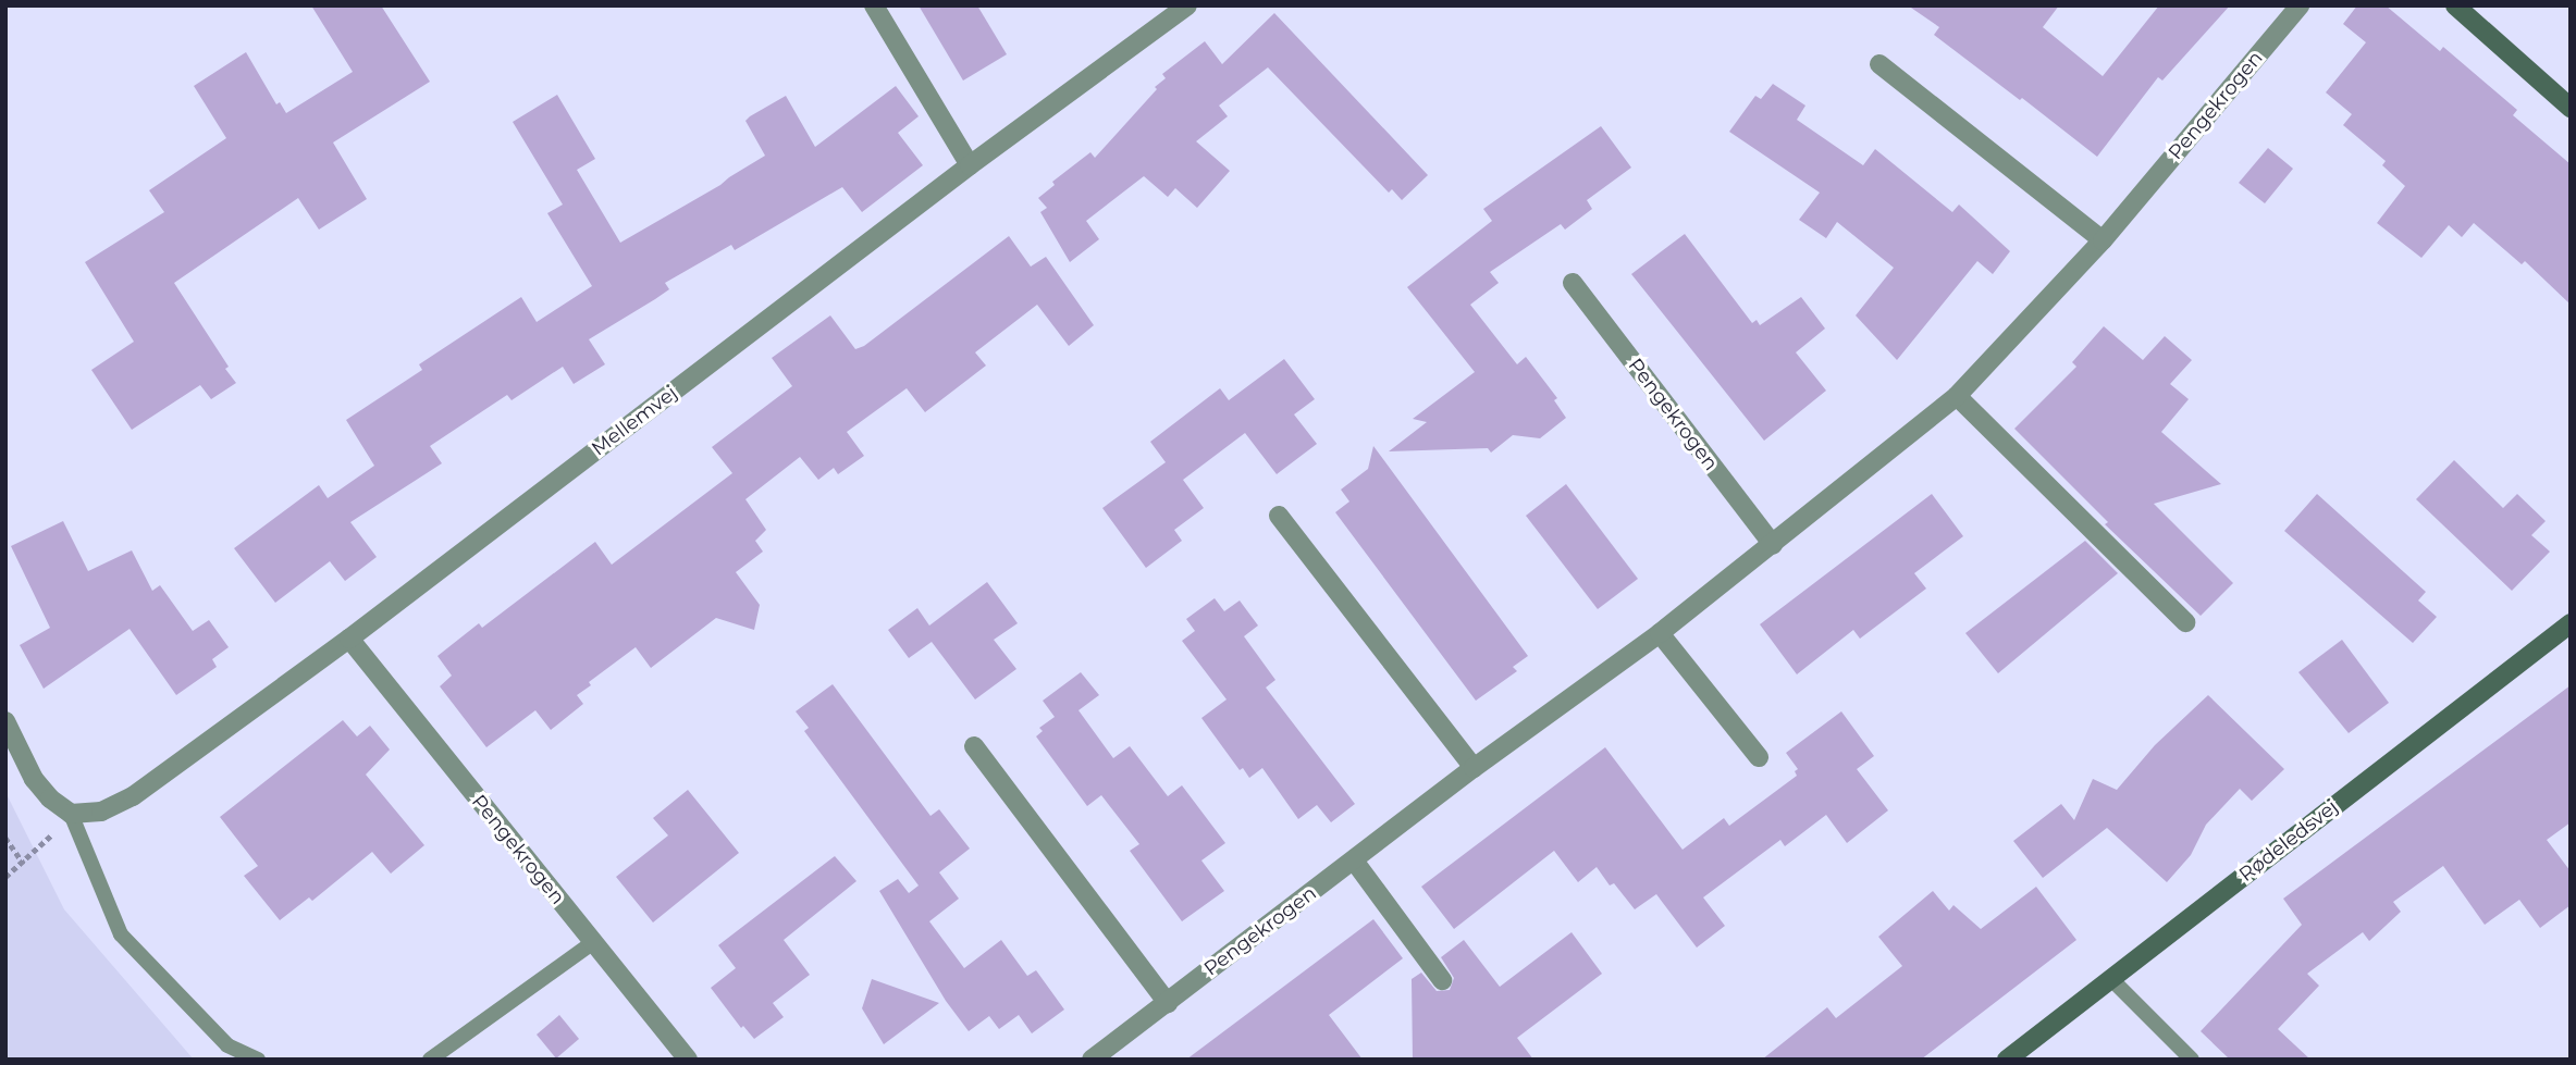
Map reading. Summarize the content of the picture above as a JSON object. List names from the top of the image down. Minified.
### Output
{"streets":{"street":["Pengekrogen","Mellemvej","Rødeledsvej"]},"crossings":[["Pengekrogen","Mellemvej"]]}
